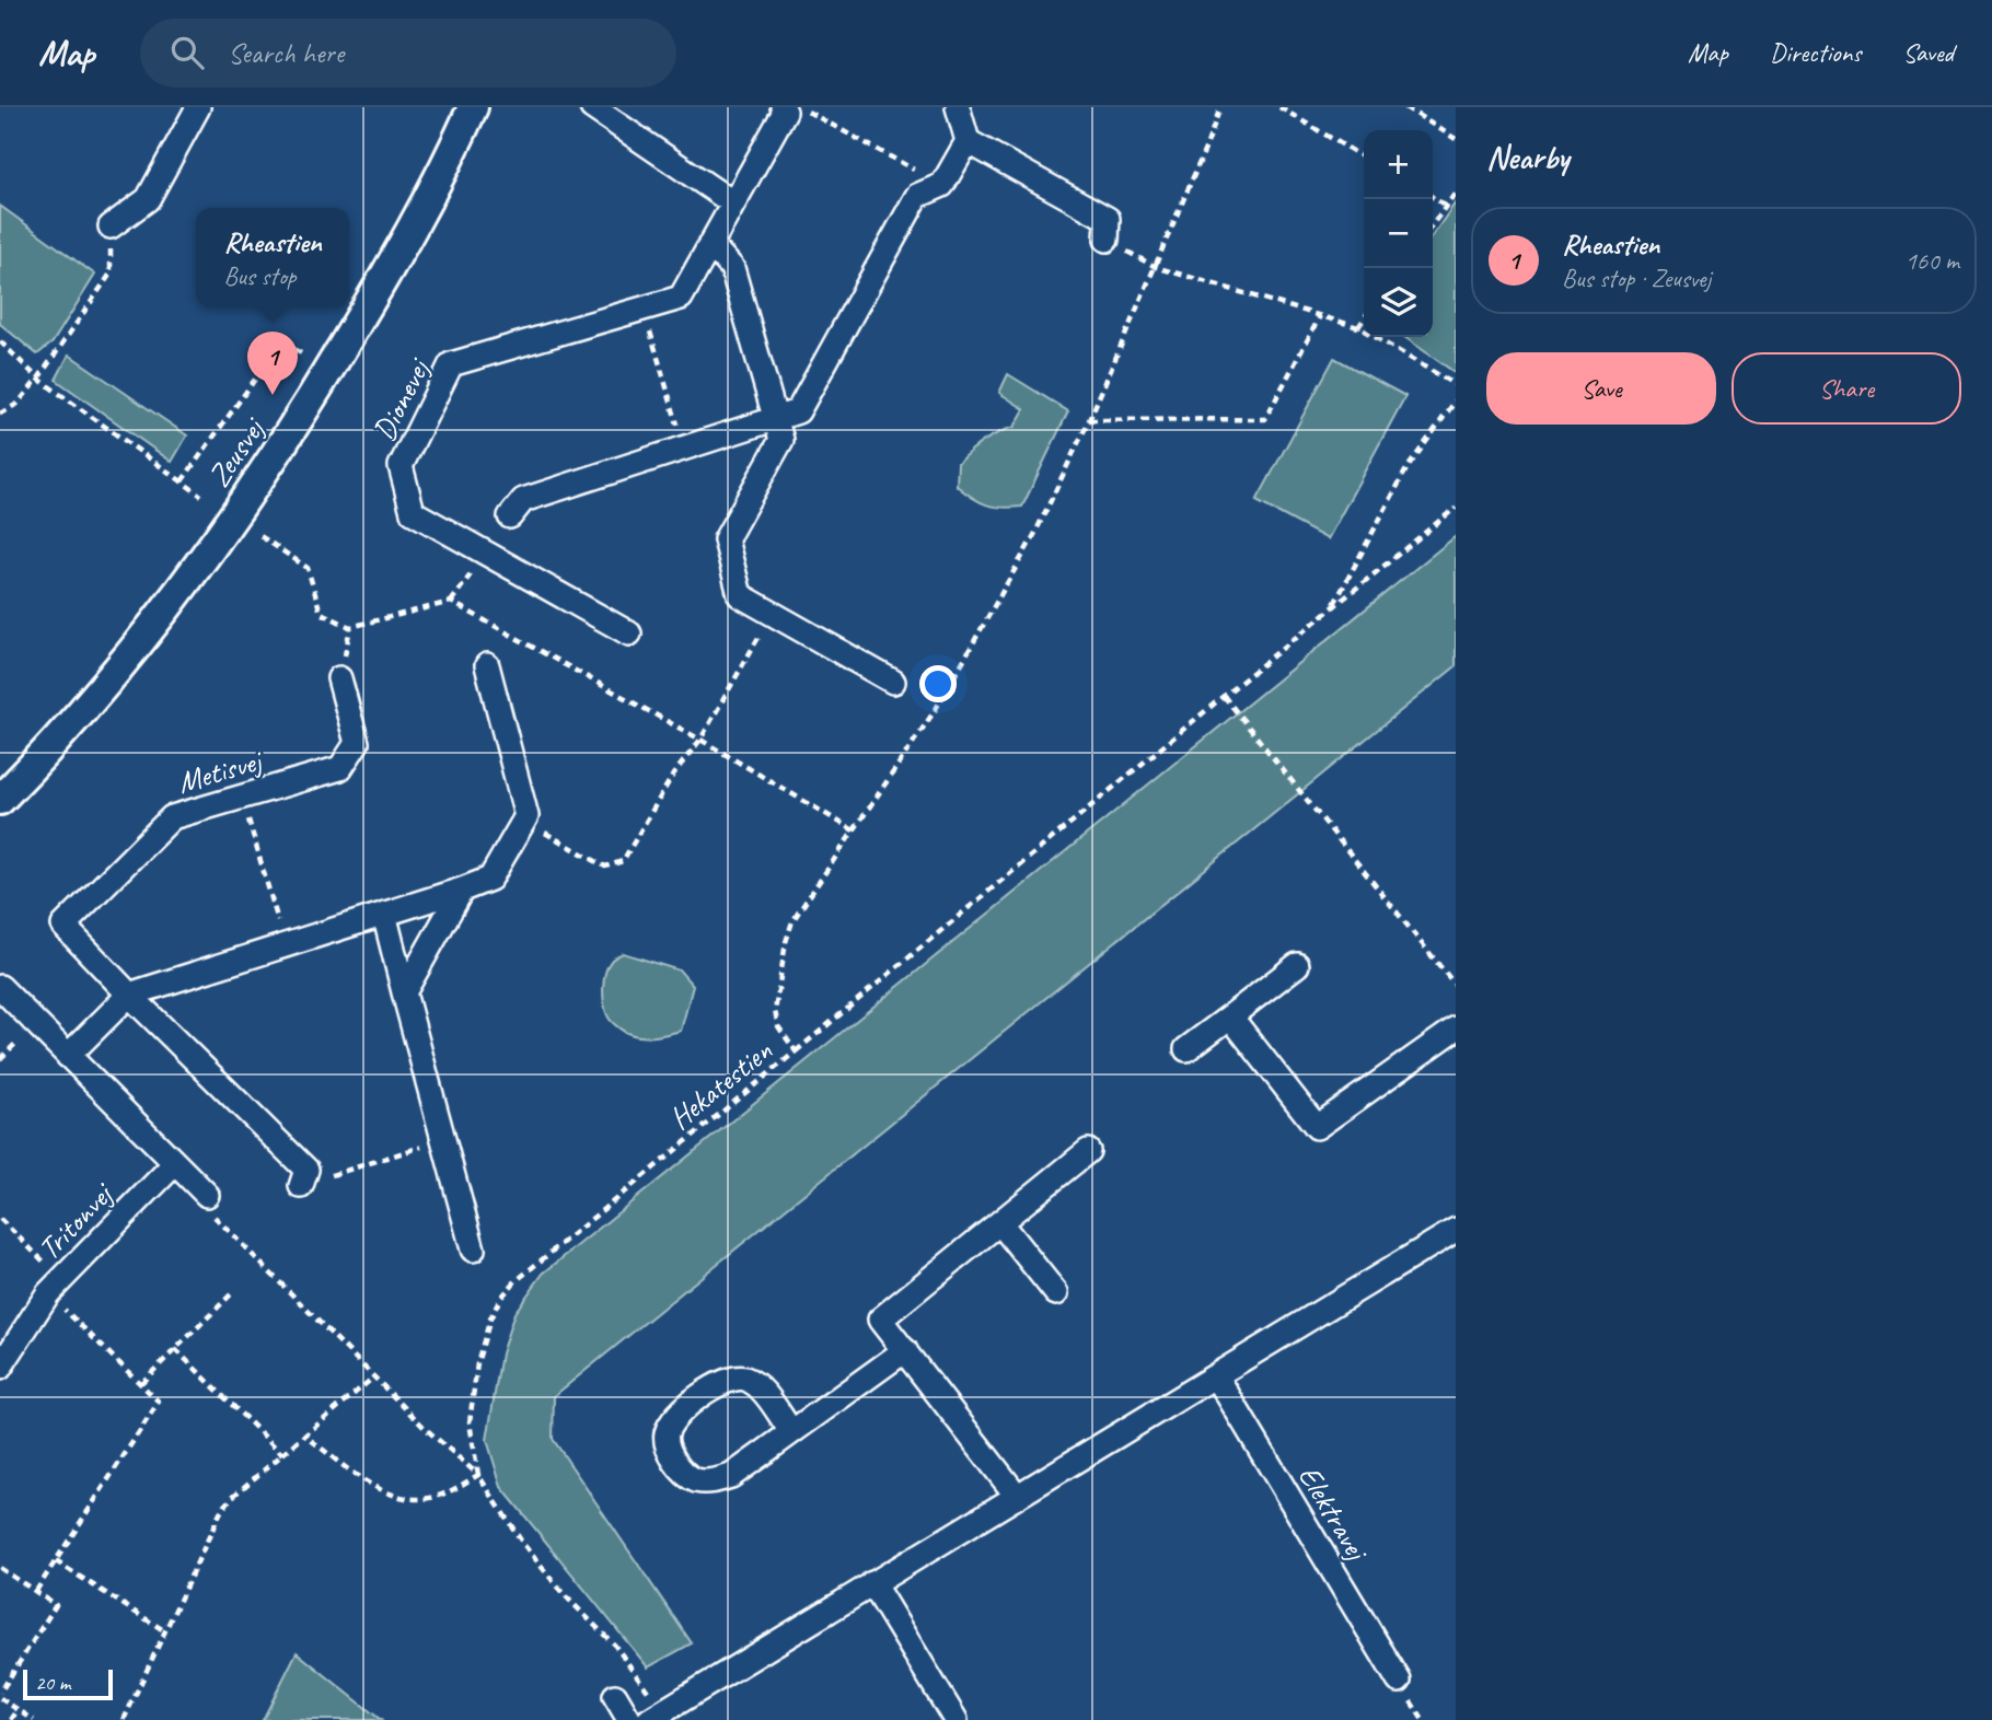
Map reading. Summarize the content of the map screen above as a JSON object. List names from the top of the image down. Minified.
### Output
{"streets":{"street":["Dionevej","Zeusvej","Metisvej","Tritonvej","Elektravej"],"path":["Hekatestien"]},"scale_bar":"20 m","page":{"header":"Map","search":"Search here","nav":["Map","Directions","Saved"],"heading":"Nearby","map_buttons":["+","−"],"list":[{"mark":"1","name":"Rheastien","note":"Bus stop · Zeusvej","value":"160 m"}],"popup":["Rheastien","Bus stop"],"buttons":["Save","Share"],"pins":"1","scale":"20 m"}}
